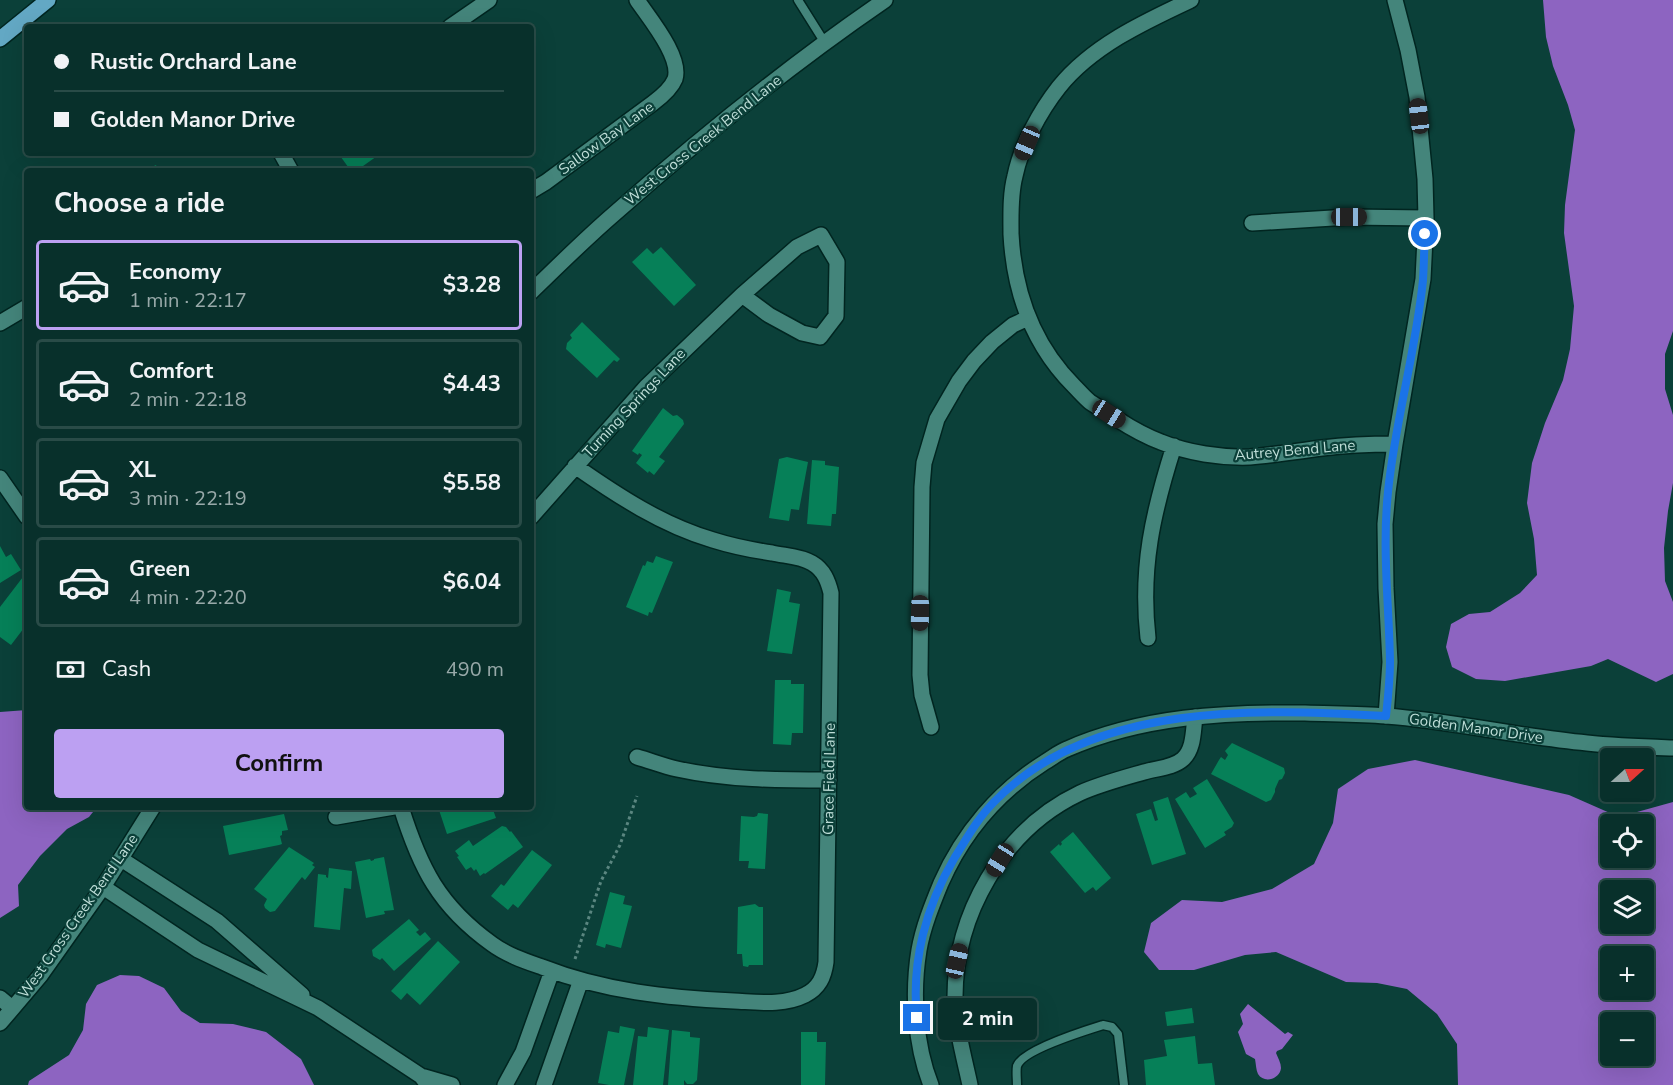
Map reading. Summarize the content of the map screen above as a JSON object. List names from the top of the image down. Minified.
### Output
{"streets":{"street":["Sallow Bay Lane","West Cross Creek Bend Lane","Turning Springs Lane","Autrey Bend Lane","Golden Manor Drive","Grace Field Lane"]},"crossings":[["Turning Springs Lane","Grace Field Lane"]],"north":"right","page":{"banner":["Rustic Orchard Lane","Golden Manor Drive"],"heading":"Choose a ride","list":[{"name":"Economy","note":"1 min · 22:17","value":"$3.28"},{"name":"Comfort","note":"2 min · 22:18","value":"$4.43"},{"name":"XL","note":"3 min · 22:19","value":"$5.58"},{"name":"Green","note":"4 min · 22:20","value":"$6.04"}],"pay":["Cash","490 m"],"buttons":"Confirm","map_buttons":["+","−"],"bubble":"2 min"}}
